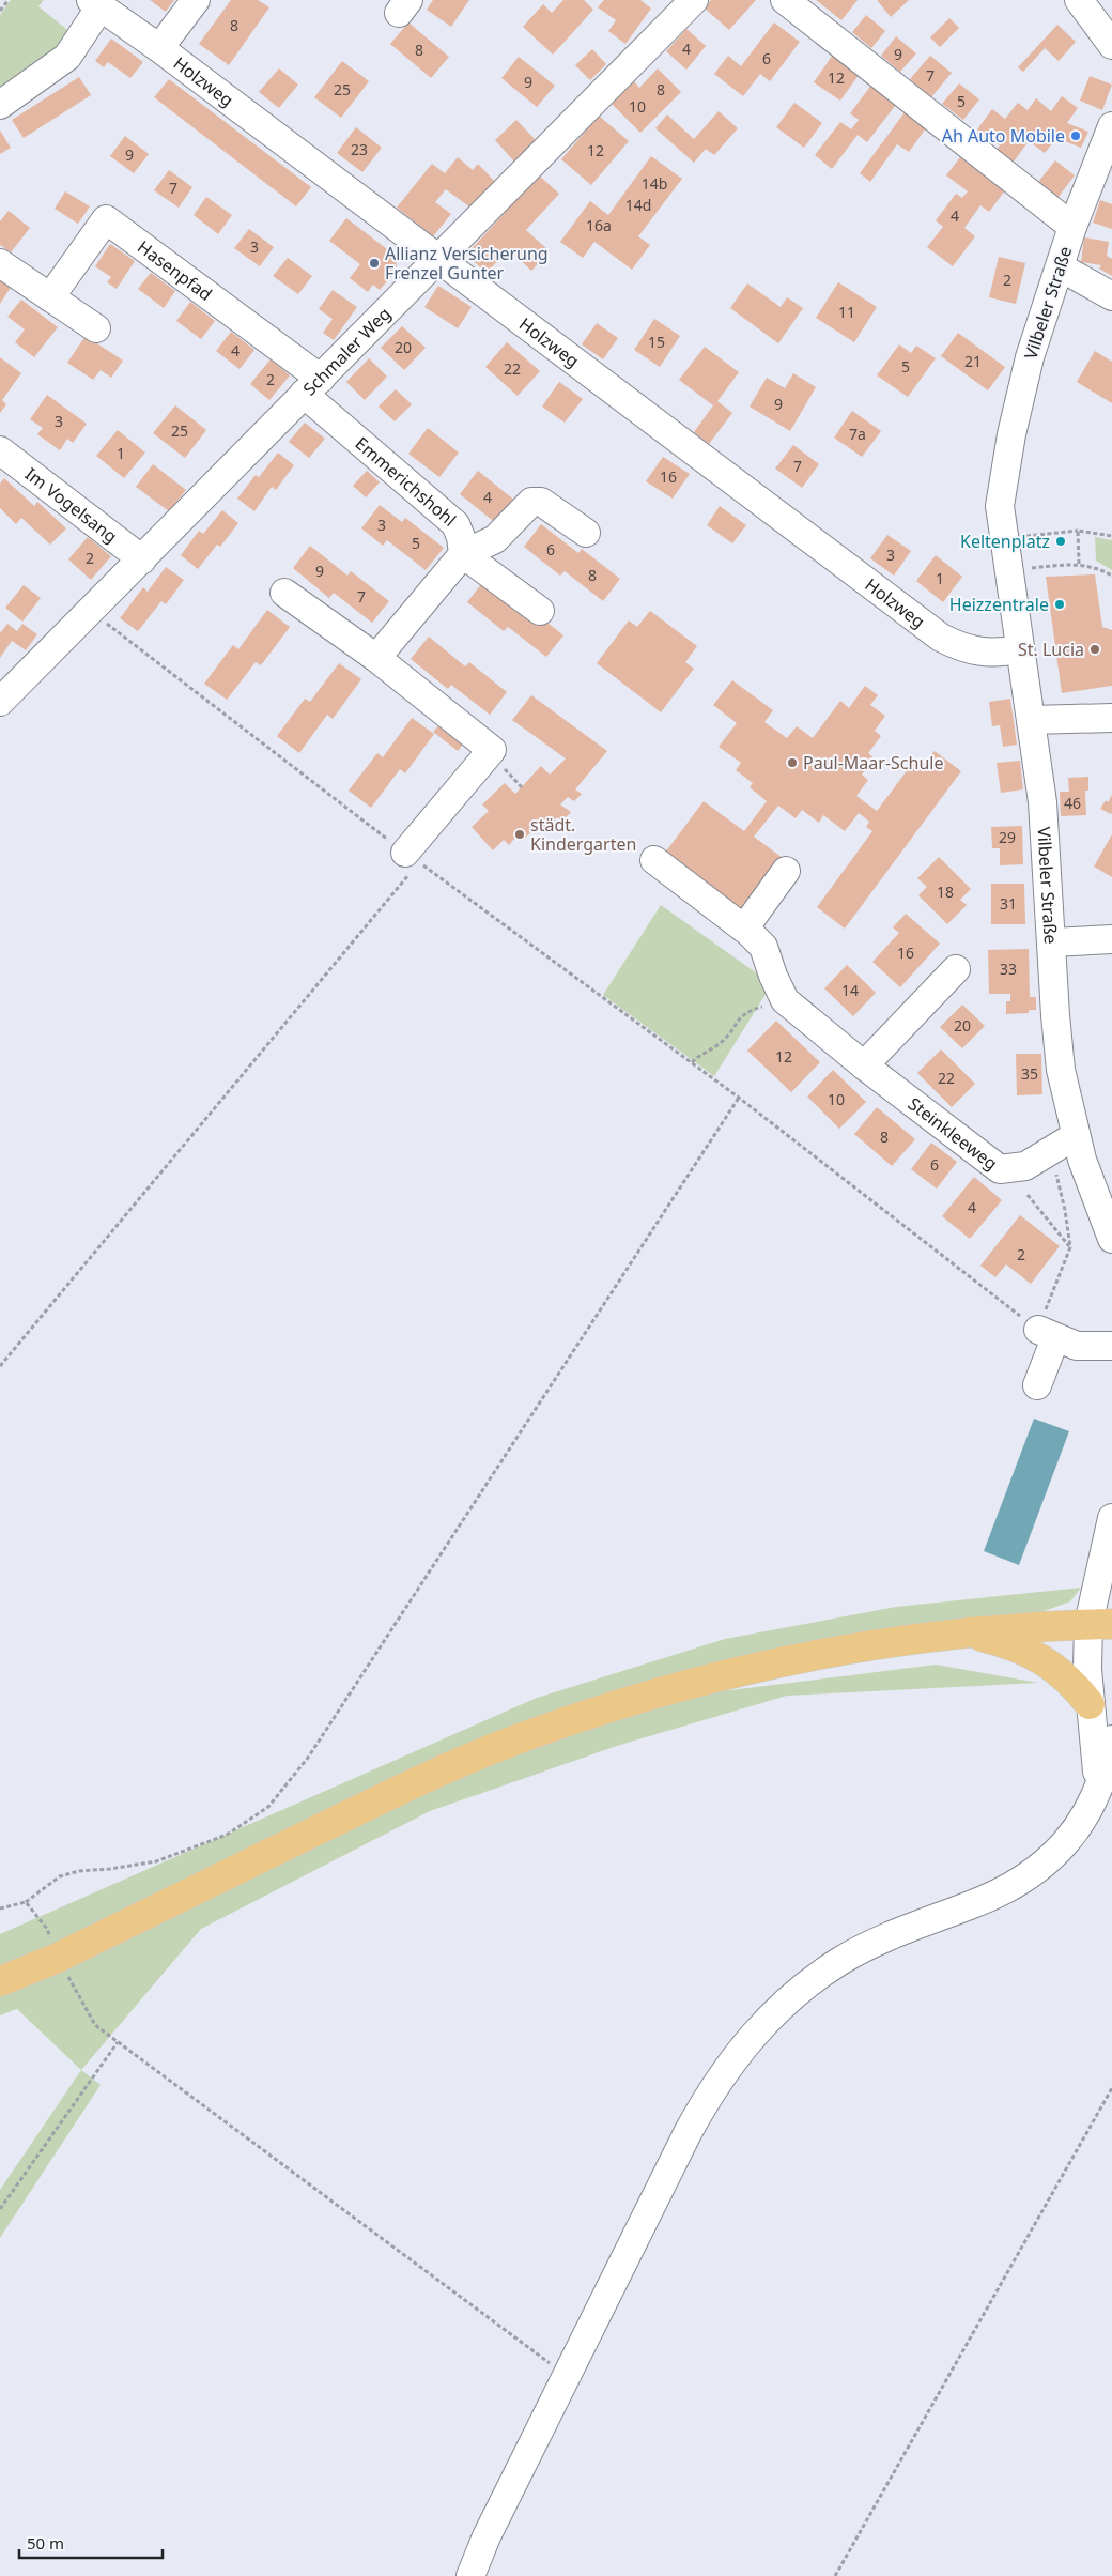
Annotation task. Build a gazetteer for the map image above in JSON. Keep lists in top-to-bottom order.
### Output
{
  "streets": {
    "street": [
      "Holzweg",
      "Hasenpfad",
      "Vilbeler Straße",
      "Schmaler Weg",
      "Emmerichshohl",
      "Im Vogelsang",
      "Steinkleeweg"
    ]
  },
  "crossings": [
    ["Holzweg", "Vilbeler Straße"],
    ["Holzweg", "Schmaler Weg"],
    ["Hasenpfad", "Schmaler Weg"],
    ["Hasenpfad", "Emmerichshohl"],
    ["Vilbeler Straße", "Steinkleeweg"],
    ["Schmaler Weg", "Emmerichshohl"],
    ["Schmaler Weg", "Im Vogelsang"]
  ],
  "places": [
    "Ah Auto Mobile",
    "Allianz Versicherung Frenzel Gunter",
    "Keltenplatz",
    "Heizzentrale",
    "St. Lucia",
    "Paul-Maar-Schule",
    "städt. Kindergarten"
  ],
  "house_numbers": [
    "8",
    "4",
    "8",
    "9",
    "6",
    "7",
    "12",
    "9",
    "25",
    "8",
    "5",
    "10",
    "23",
    "12",
    "9",
    "14b",
    "7",
    "14d",
    "4",
    "16a",
    "3",
    "2",
    "11",
    "15",
    "20",
    "4",
    "21",
    "5",
    "22",
    "2",
    "9",
    "3",
    "25",
    "7a",
    "1",
    "7",
    "16",
    "4",
    "3",
    "5",
    "6",
    "3",
    "2",
    "9",
    "8",
    "1",
    "7",
    "46",
    "29",
    "18",
    "31",
    "16",
    "33",
    "14",
    "20",
    "12",
    "35",
    "22",
    "10",
    "8",
    "6",
    "4",
    "2"
  ],
  "scale_bar": "50 m"
}
